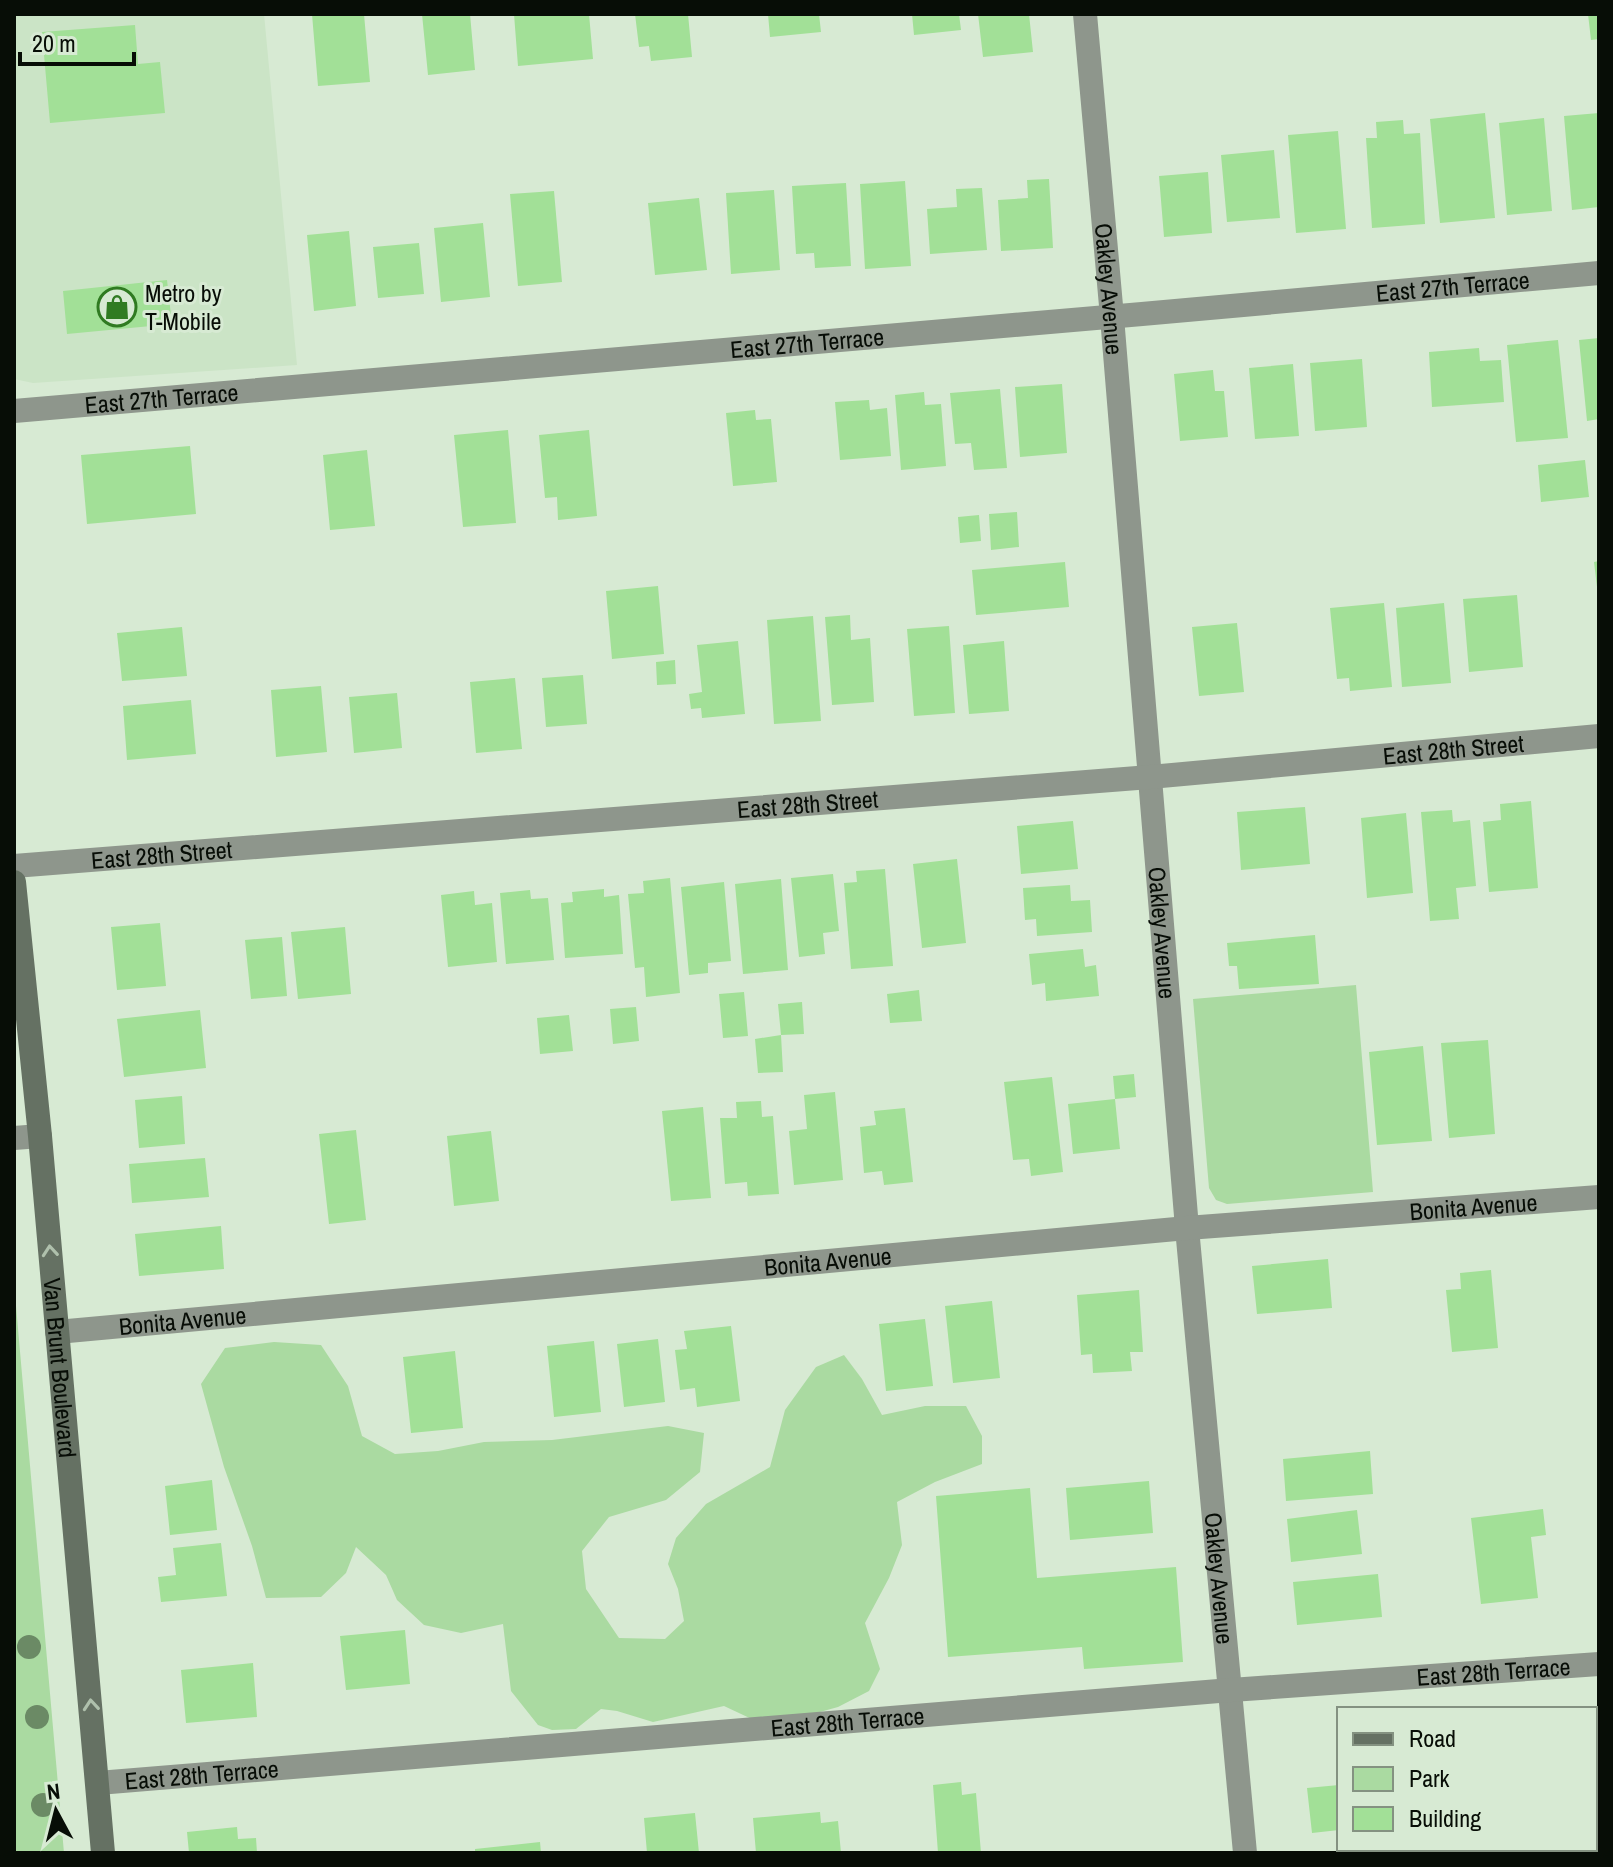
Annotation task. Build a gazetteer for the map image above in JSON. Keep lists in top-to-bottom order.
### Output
{
  "streets": {
    "main road": ["Van Brunt Boulevard"],
    "street": [
      "East 27th Terrace",
      "Oakley Avenue",
      "East 28th Street",
      "Bonita Avenue",
      "East 28th Terrace"
    ]
  },
  "crossings": [
    ["East 27th Terrace", "Oakley Avenue"],
    ["Oakley Avenue", "East 28th Street"],
    ["Oakley Avenue", "Bonita Avenue"],
    ["Oakley Avenue", "East 28th Terrace"],
    ["Bonita Avenue", "Van Brunt Boulevard"],
    ["Van Brunt Boulevard", "East 28th Terrace"]
  ],
  "one_way": ["Van Brunt Boulevard"],
  "places": {
    "shop": ["Metro by T-Mobile"]
  },
  "legend": ["Road", "Park", "Building"],
  "scale_bar": "20 m",
  "north": "top"
}
